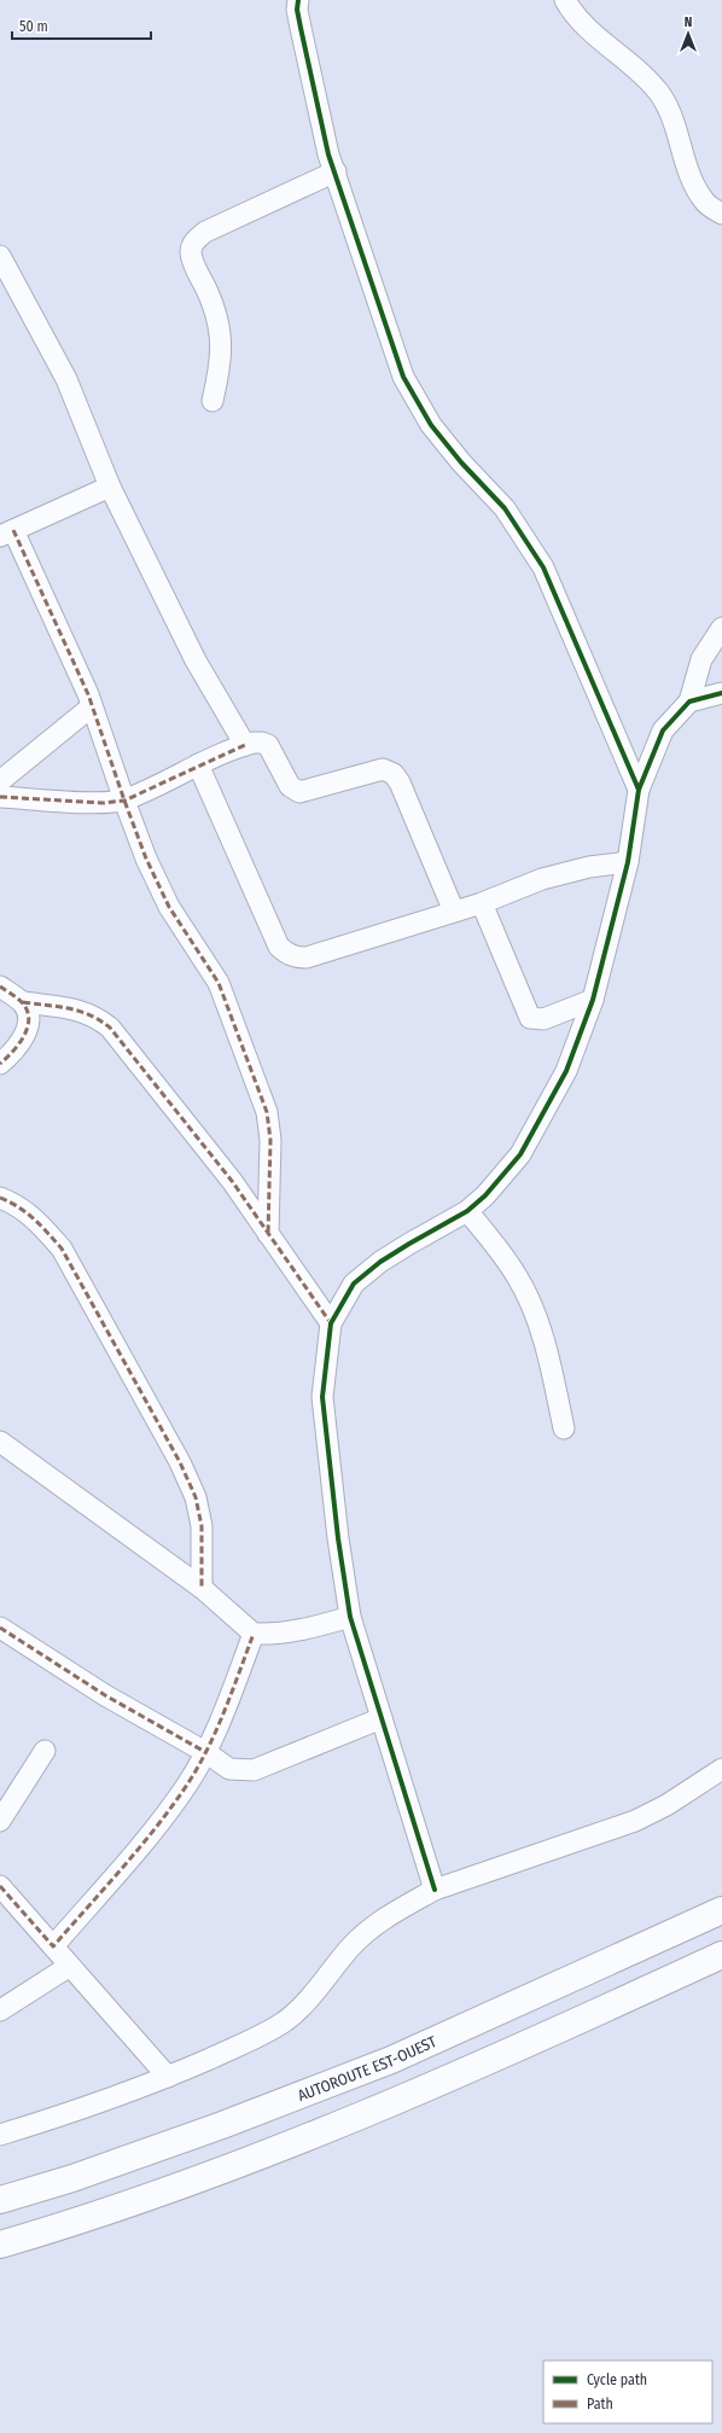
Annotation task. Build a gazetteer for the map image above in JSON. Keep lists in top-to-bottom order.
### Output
{
  "streets": {
    "highway": ["AUTOROUTE EST-OUEST"]
  },
  "legend": ["Cycle path", "Path"],
  "scale_bar": "50 m",
  "north": "top"
}
